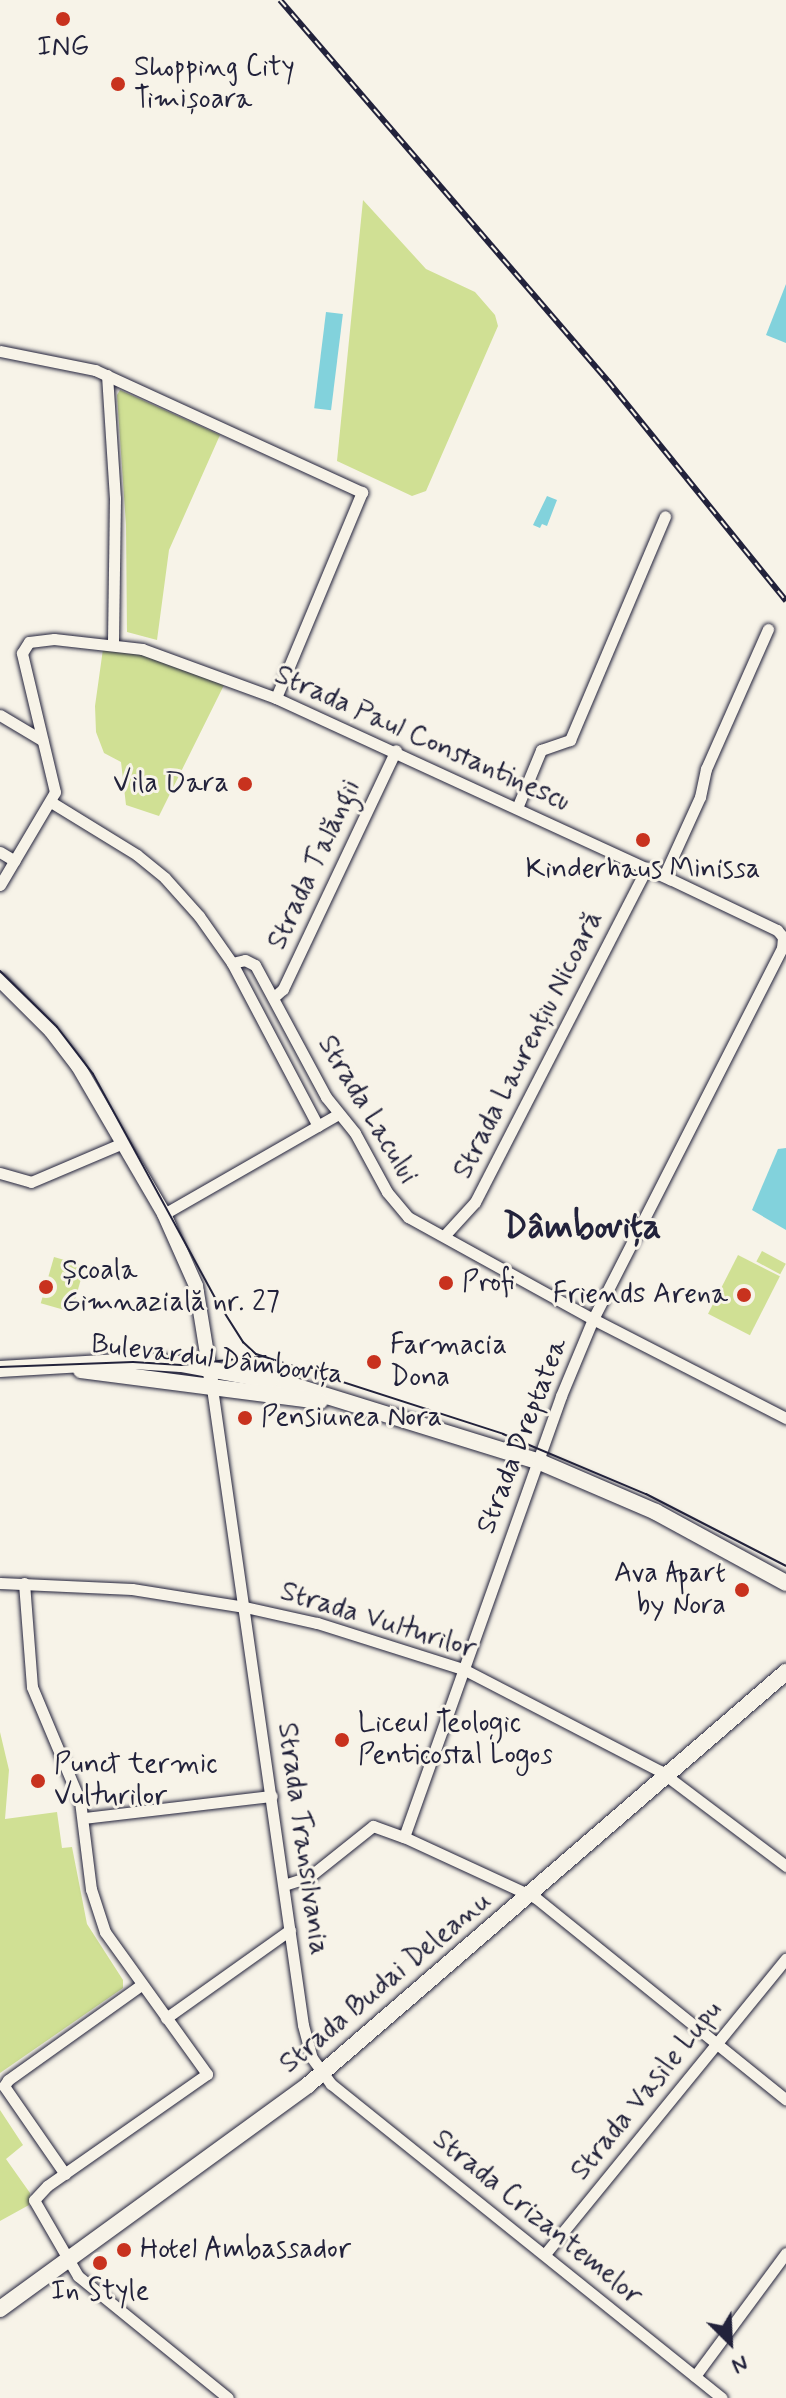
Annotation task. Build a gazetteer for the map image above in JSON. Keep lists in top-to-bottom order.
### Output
{
  "streets": {
    "main road": ["Bulevardul Dâmbovița", "Strada Budai Deleanu"],
    "street": [
      "Strada Paul Constantinescu",
      "Strada Talăngii",
      "Strada Laurențiu Nicoară",
      "Strada Lacului",
      "Strada Dreptatea",
      "Strada Vulturilor",
      "Strada Transilvania",
      "Strada Vasile Lupu",
      "Strada Crizantemelor"
    ]
  },
  "crossings": [
    ["Strada Paul Constantinescu", "Strada Talăngii"],
    ["Strada Paul Constantinescu", "Strada Laurențiu Nicoară"],
    ["Strada Paul Constantinescu", "Strada Dreptatea"],
    ["Strada Talăngii", "Strada Lacului"],
    ["Strada Laurențiu Nicoară", "Strada Lacului"],
    ["Strada Lacului", "Strada Dreptatea"],
    ["Bulevardul Dâmbovița", "Strada Dreptatea"],
    ["Bulevardul Dâmbovița", "Strada Transilvania"],
    ["Strada Dreptatea", "Strada Vulturilor"],
    ["Strada Vulturilor", "Strada Transilvania"],
    ["Strada Vulturilor", "Strada Budai Deleanu"],
    ["Strada Transilvania", "Strada Budai Deleanu"],
    ["Strada Transilvania", "Strada Crizantemelor"],
    ["Strada Budai Deleanu", "Strada Crizantemelor"],
    ["Strada Vasile Lupu", "Strada Crizantemelor"]
  ],
  "districts": ["Dâmbovița"],
  "places": [
    "ING",
    "Shopping City Timișoara",
    "Vila Dara",
    "Kinderhaus Minissa",
    "Profi",
    "Școala Gimnazială nr. 27",
    "Friends Arena",
    "Farmacia Dona",
    "Pensiunea Nora",
    "Ava Apart by Nora",
    "Liceul Teologic Penticostal Logos",
    "Punct termic Vulturilor",
    "Hotel Ambassador",
    "In Style"
  ],
  "north": "bottom right"
}
